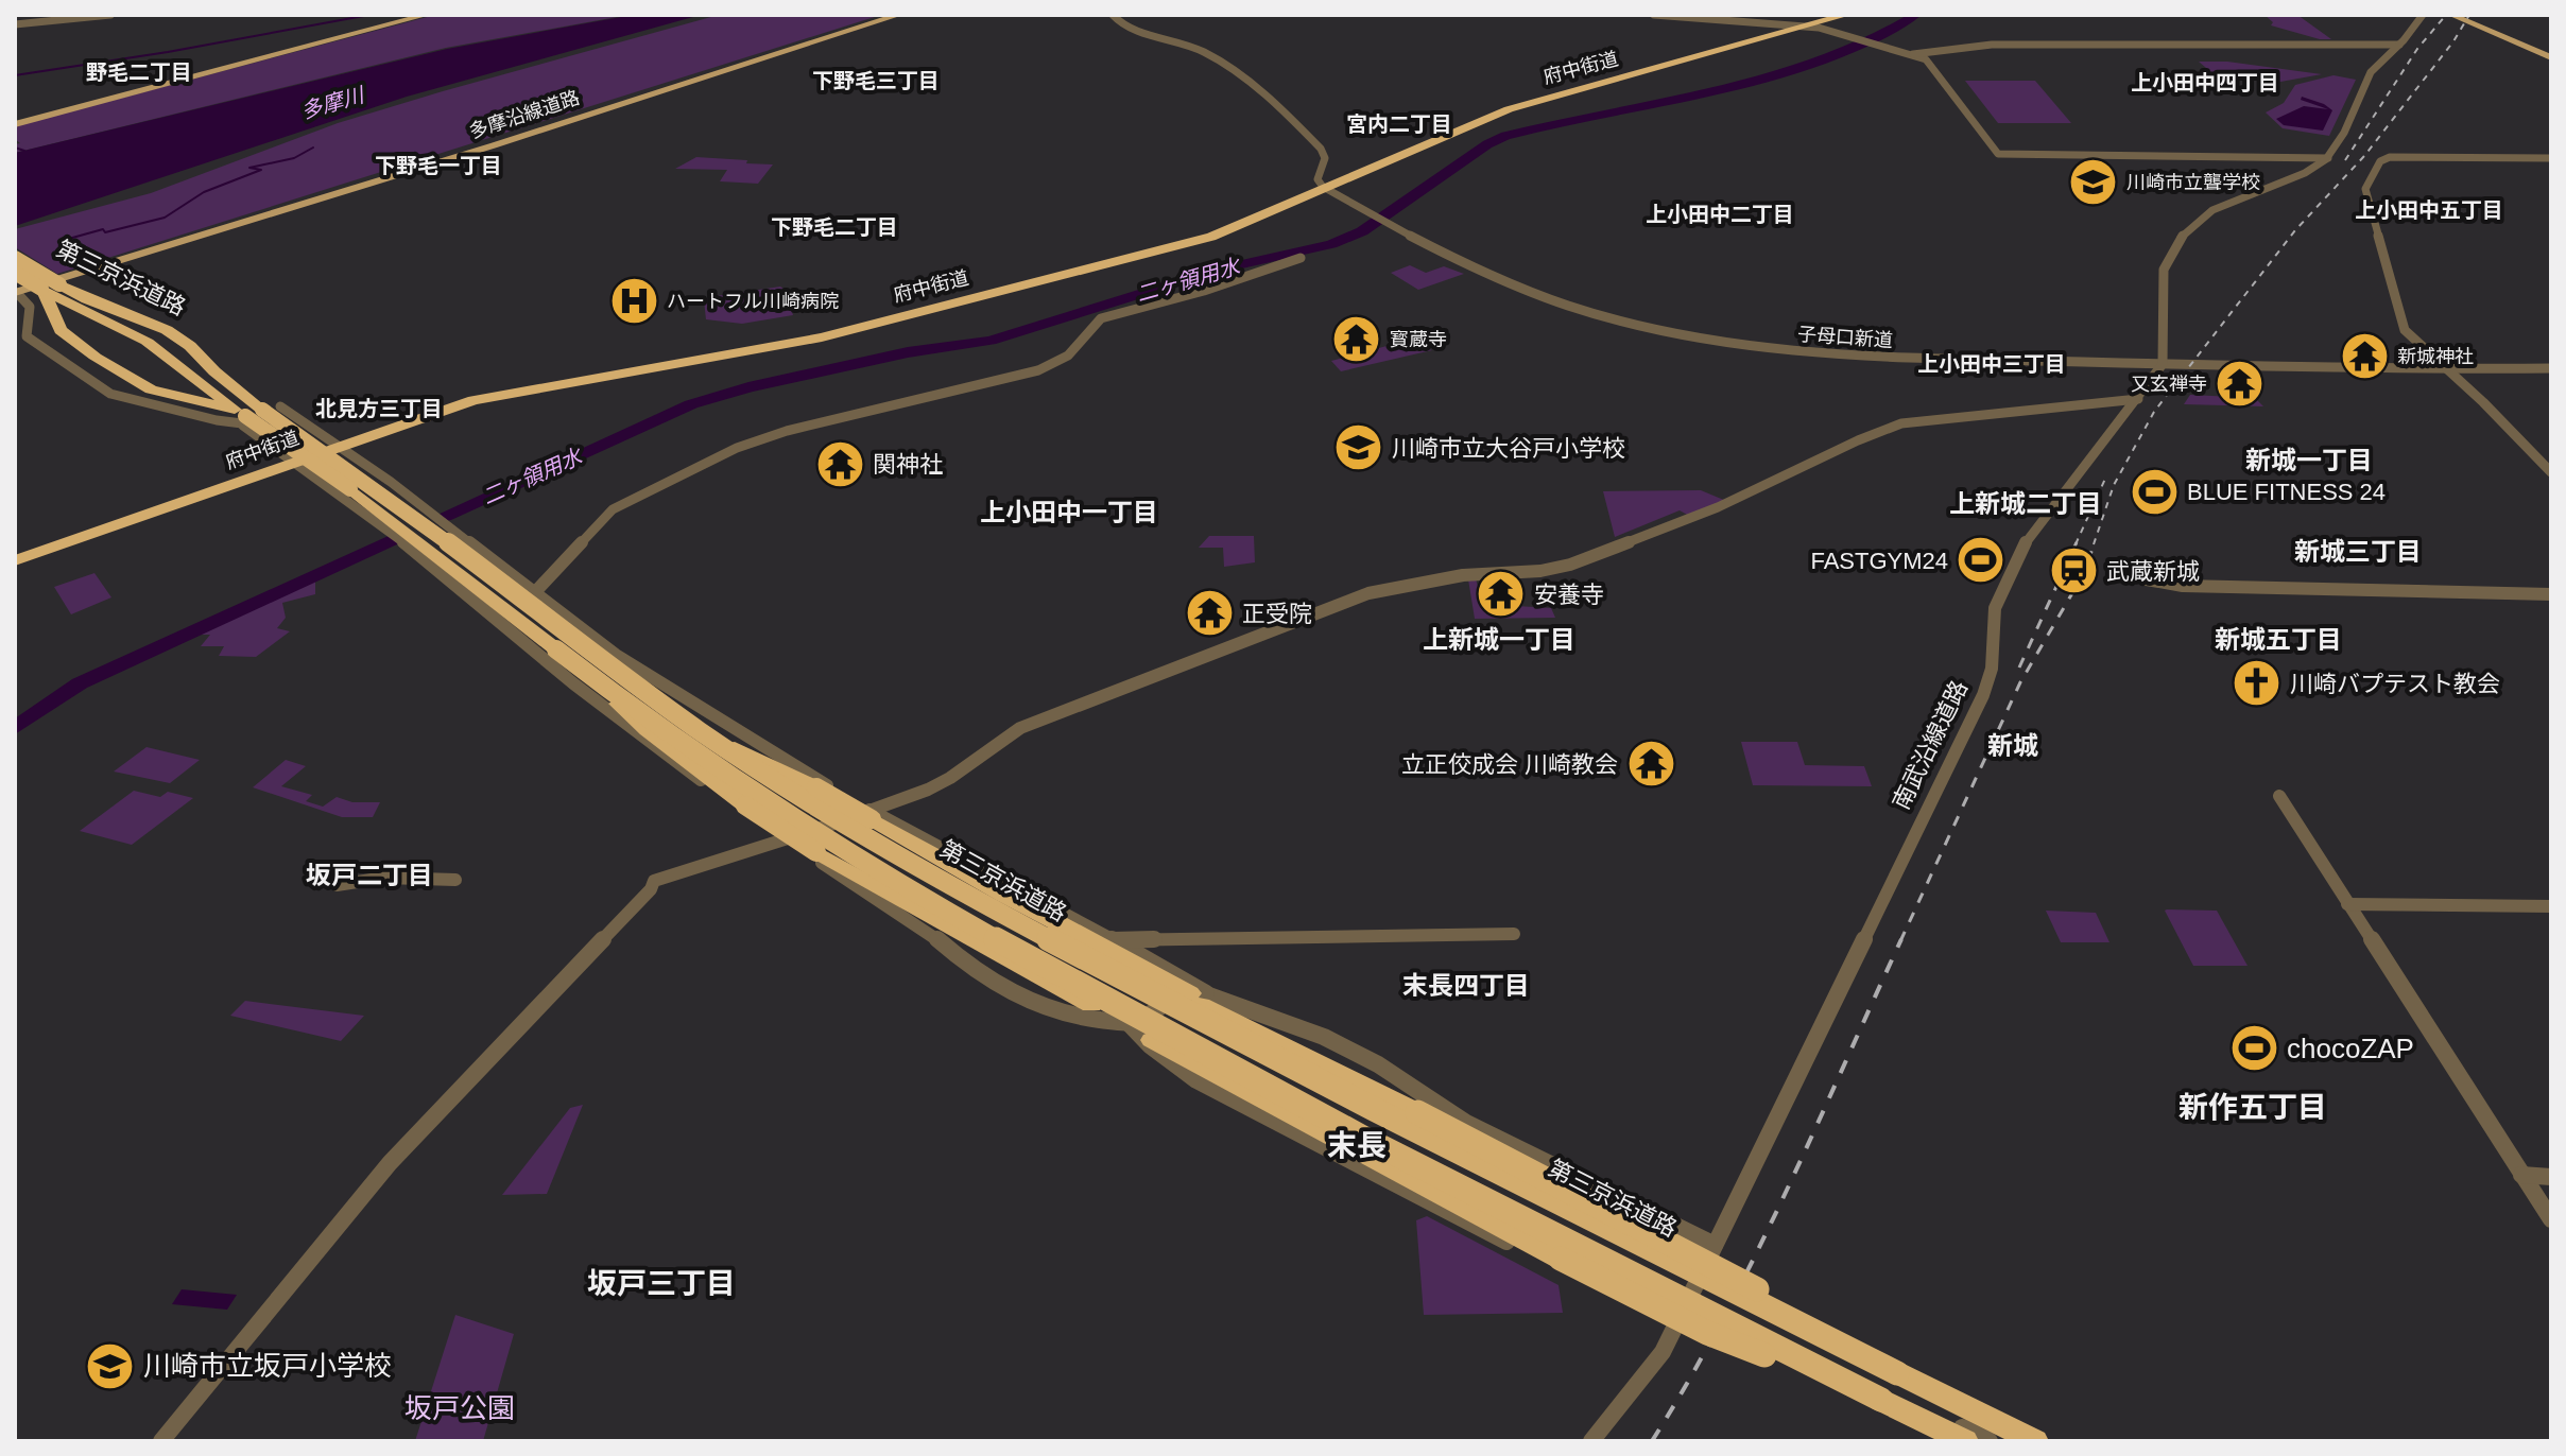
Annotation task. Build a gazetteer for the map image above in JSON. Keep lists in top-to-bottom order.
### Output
{
  "streets": {
    "highway": ["府中街道", "第三京浜道路"],
    "main road": ["多摩沿線道路"],
    "street": ["子母口新道", "南武沿線道路"]
  },
  "crossings": [
    ["府中街道", "子母口新道"],
    ["子母口新道", "南武沿線道路"]
  ],
  "districts": [
    "野毛二丁目",
    "下野毛三丁目",
    "上小田中四丁目",
    "宮内二丁目",
    "下野毛一丁目",
    "上小田中五丁目",
    "上小田中二丁目",
    "下野毛二丁目",
    "上小田中三丁目",
    "北見方三丁目",
    "新城一丁目",
    "上新城二丁目",
    "上小田中一丁目",
    "新城三丁目",
    "上新城一丁目",
    "新城五丁目",
    "新城",
    "坂戸二丁目",
    "末長四丁目",
    "新作五丁目",
    "末長",
    "坂戸三丁目"
  ],
  "water": ["多摩川", "二ヶ領用水"],
  "parks": ["坂戸公園"],
  "places": {
    "school or university": ["川崎市立聾学校", "川崎市立大谷戸小学校", "川崎市立坂戸小学校"],
    "hospital": ["ハートフル川崎病院"],
    "temple": [
      "寳蔵寺",
      "新城神社",
      "又玄禅寺",
      "関神社",
      "安養寺",
      "正受院",
      "立正佼成会 川崎教会"
    ],
    "sports": ["BLUE FITNESS 24", "FASTGYM24", "chocoZAP"],
    "station": ["武蔵新城"],
    "church": ["川崎バプテスト教会"]
  }
}
